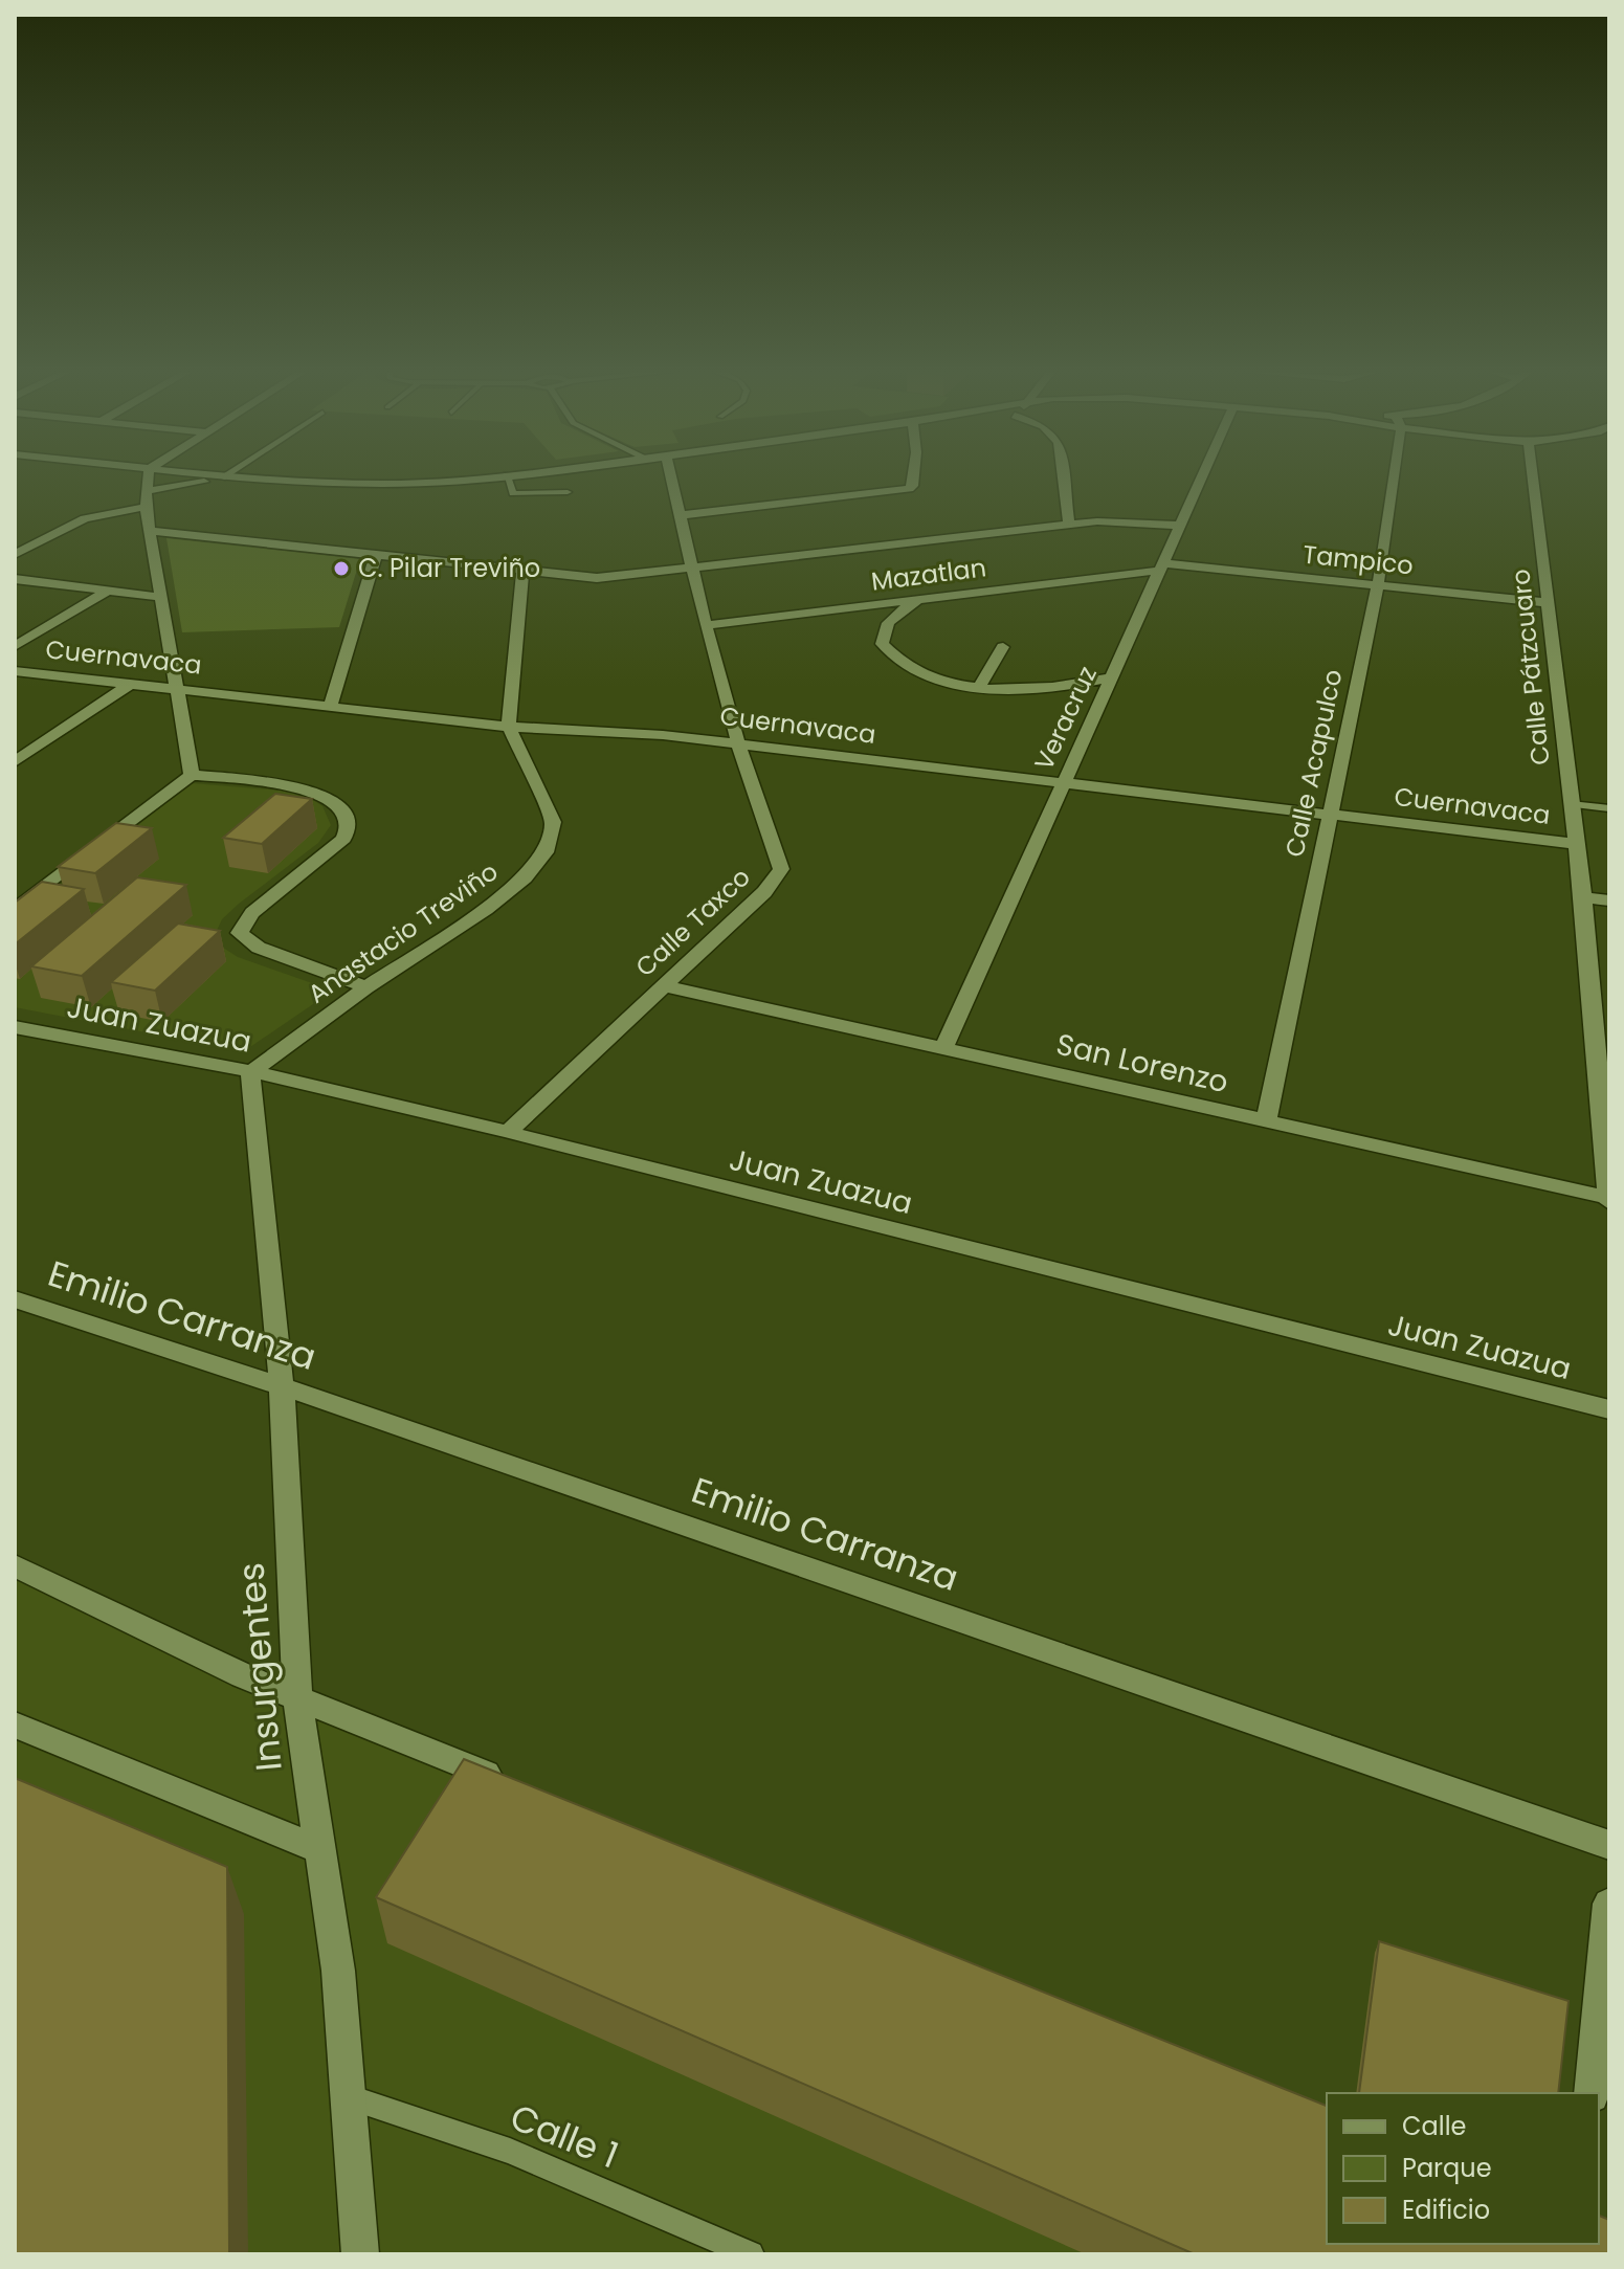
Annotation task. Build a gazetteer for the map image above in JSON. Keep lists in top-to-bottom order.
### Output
{
  "streets": {
    "street": [
      "Tampico",
      "Mazatlan",
      "Cuernavaca",
      "Calle Pátzcuaro",
      "Veracruz",
      "Calle Acapulco",
      "Calle Taxco",
      "Anastacio Treviño",
      "Juan Zuazua",
      "San Lorenzo",
      "Emilio Carranza",
      "Insurgentes"
    ],
    "lane": ["Calle 1"]
  },
  "crossings": [
    ["Tampico", "Mazatlan"],
    ["Tampico", "Calle Pátzcuaro"],
    ["Tampico", "Veracruz"],
    ["Tampico", "Calle Acapulco"],
    ["Mazatlan", "Veracruz"],
    ["Mazatlan", "Calle Taxco"],
    ["Cuernavaca", "Calle Pátzcuaro"],
    ["Cuernavaca", "Veracruz"],
    ["Cuernavaca", "Calle Acapulco"],
    ["Cuernavaca", "Calle Taxco"],
    ["Cuernavaca", "Anastacio Treviño"],
    ["Calle Pátzcuaro", "San Lorenzo"],
    ["Veracruz", "San Lorenzo"],
    ["Calle Acapulco", "San Lorenzo"],
    ["Calle Taxco", "Juan Zuazua"],
    ["Calle Taxco", "San Lorenzo"],
    ["Anastacio Treviño", "Juan Zuazua"],
    ["Anastacio Treviño", "Insurgentes"],
    ["Juan Zuazua", "Insurgentes"],
    ["Emilio Carranza", "Insurgentes"],
    ["Insurgentes", "Calle 1"]
  ],
  "places": ["C. Pilar Treviño"],
  "legend": ["Calle", "Parque", "Edificio"]
}
